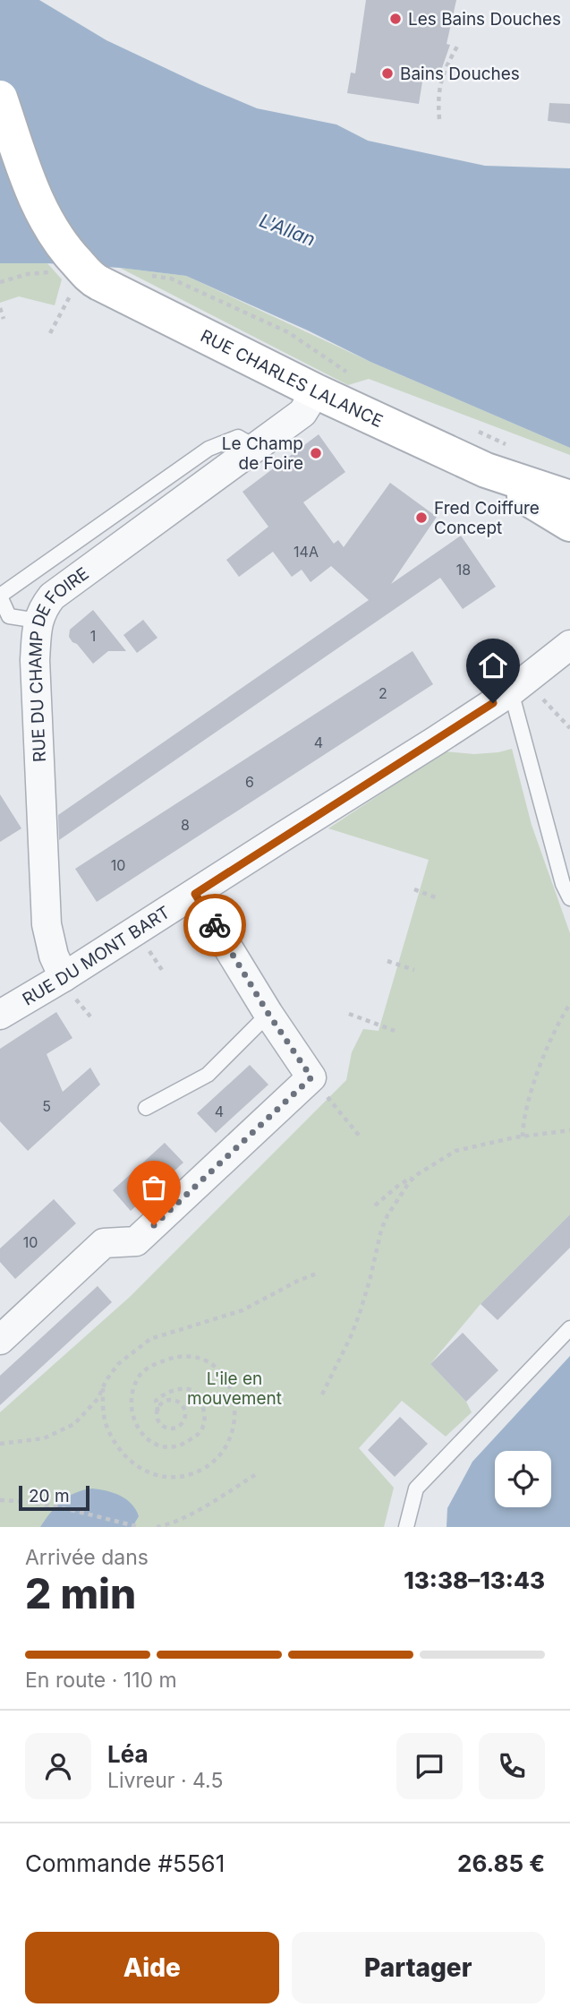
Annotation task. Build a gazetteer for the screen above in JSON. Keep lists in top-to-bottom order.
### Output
{
  "streets": {
    "main road": ["RUE CHARLES LALANCE"],
    "street": ["RUE DU CHAMP DE FOIRE", "RUE DU MONT BART"]
  },
  "crossings": [
    ["RUE CHARLES LALANCE", "RUE DU CHAMP DE FOIRE"],
    ["RUE DU CHAMP DE FOIRE", "RUE DU MONT BART"]
  ],
  "water": ["L'Allan"],
  "parks": ["L'ile en mouvement"],
  "places": [
    "Les Bains Douches",
    "Bains Douches",
    "Le Champ de Foire",
    "Fred Coiffure Concept"
  ],
  "house_numbers": [
    "14A",
    "18",
    "1",
    "2",
    "4",
    "6",
    "8",
    "10",
    "5",
    "4",
    "10"
  ],
  "scale_bar": "20 m",
  "page": {
    "scale": "20 m",
    "heading": ["2 min", "Arrivée dans", "13:38–13:43"],
    "panel": [
      "Léa",
      "Livreur · 4.5",
      "Commande #5561",
      "26.85 €"
    ],
    "bar": "En route · 110 m",
    "buttons": ["Aide", "Partager"]
  }
}
